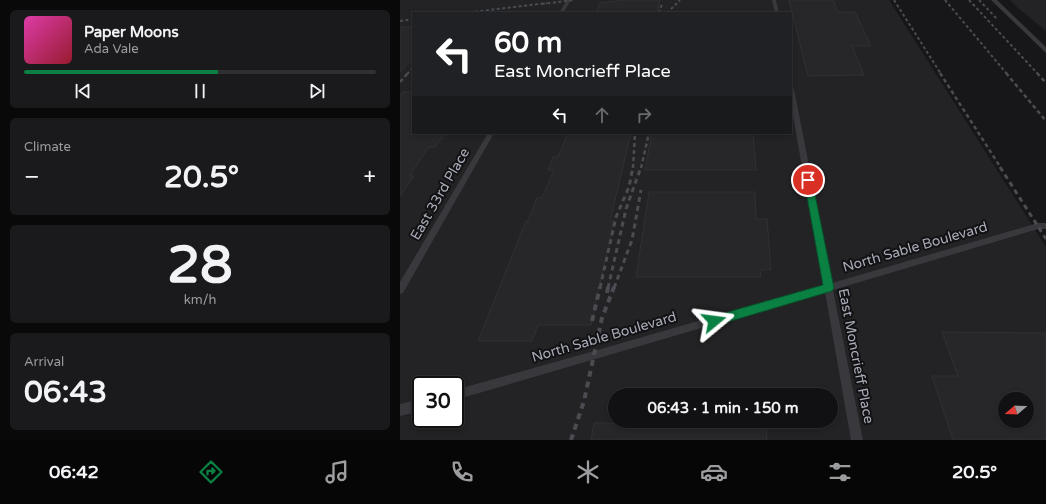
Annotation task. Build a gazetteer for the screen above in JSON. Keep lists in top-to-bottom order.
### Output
{
  "streets": {
    "street": ["East 33rd Place", "North Sable Boulevard", "East Moncrieff Place"]
  },
  "crossings": [
    ["North Sable Boulevard", "East Moncrieff Place"]
  ],
  "north": "left",
  "page": {
    "turn": ["60 m", "East Moncrieff Place"],
    "song": ["Paper Moons", "Ada Vale"],
    "tile": [
      "Climate",
      ["28", "km/h"],
      ["Arrival", "06:43"]
    ],
    "heat": ["−", "20.5°", "+"],
    "limit": "30",
    "trip": "06:43 · 1 min · 150 m",
    "tabs": ["06:42", "20.5°"]
  }
}
